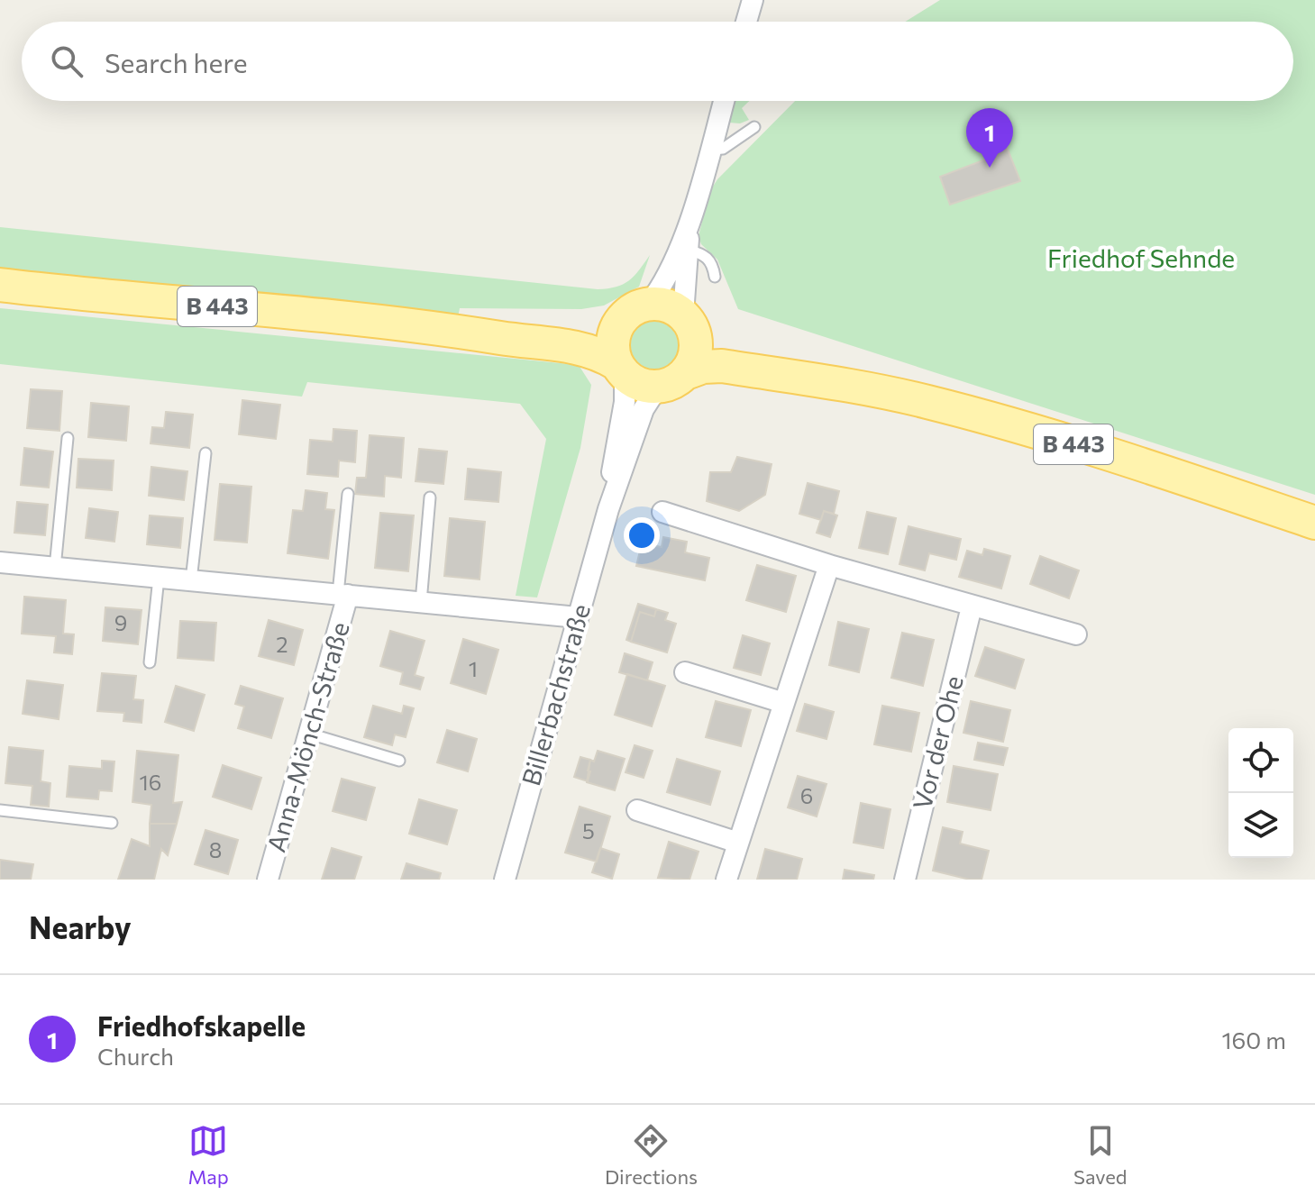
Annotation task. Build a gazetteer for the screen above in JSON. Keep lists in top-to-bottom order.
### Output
{
  "streets": {
    "main road": ["B 443"],
    "street": ["Billerbachstraße", "Anna-Mönch-Straße", "Vor der Ohe"]
  },
  "crossings": [
    ["B 443", "Billerbachstraße"]
  ],
  "parks": ["Friedhof Sehnde"],
  "house_numbers": [
    "9",
    "2",
    "1",
    "16",
    "6",
    "5",
    "8"
  ],
  "page": {
    "search": "Search here",
    "pins": "1",
    "heading": "Nearby",
    "list": [
      {
        "mark": "1",
        "name": "Friedhofskapelle",
        "note": "Church",
        "value": "160 m"
      }
    ],
    "nav": ["Map", "Directions", "Saved"]
  }
}
